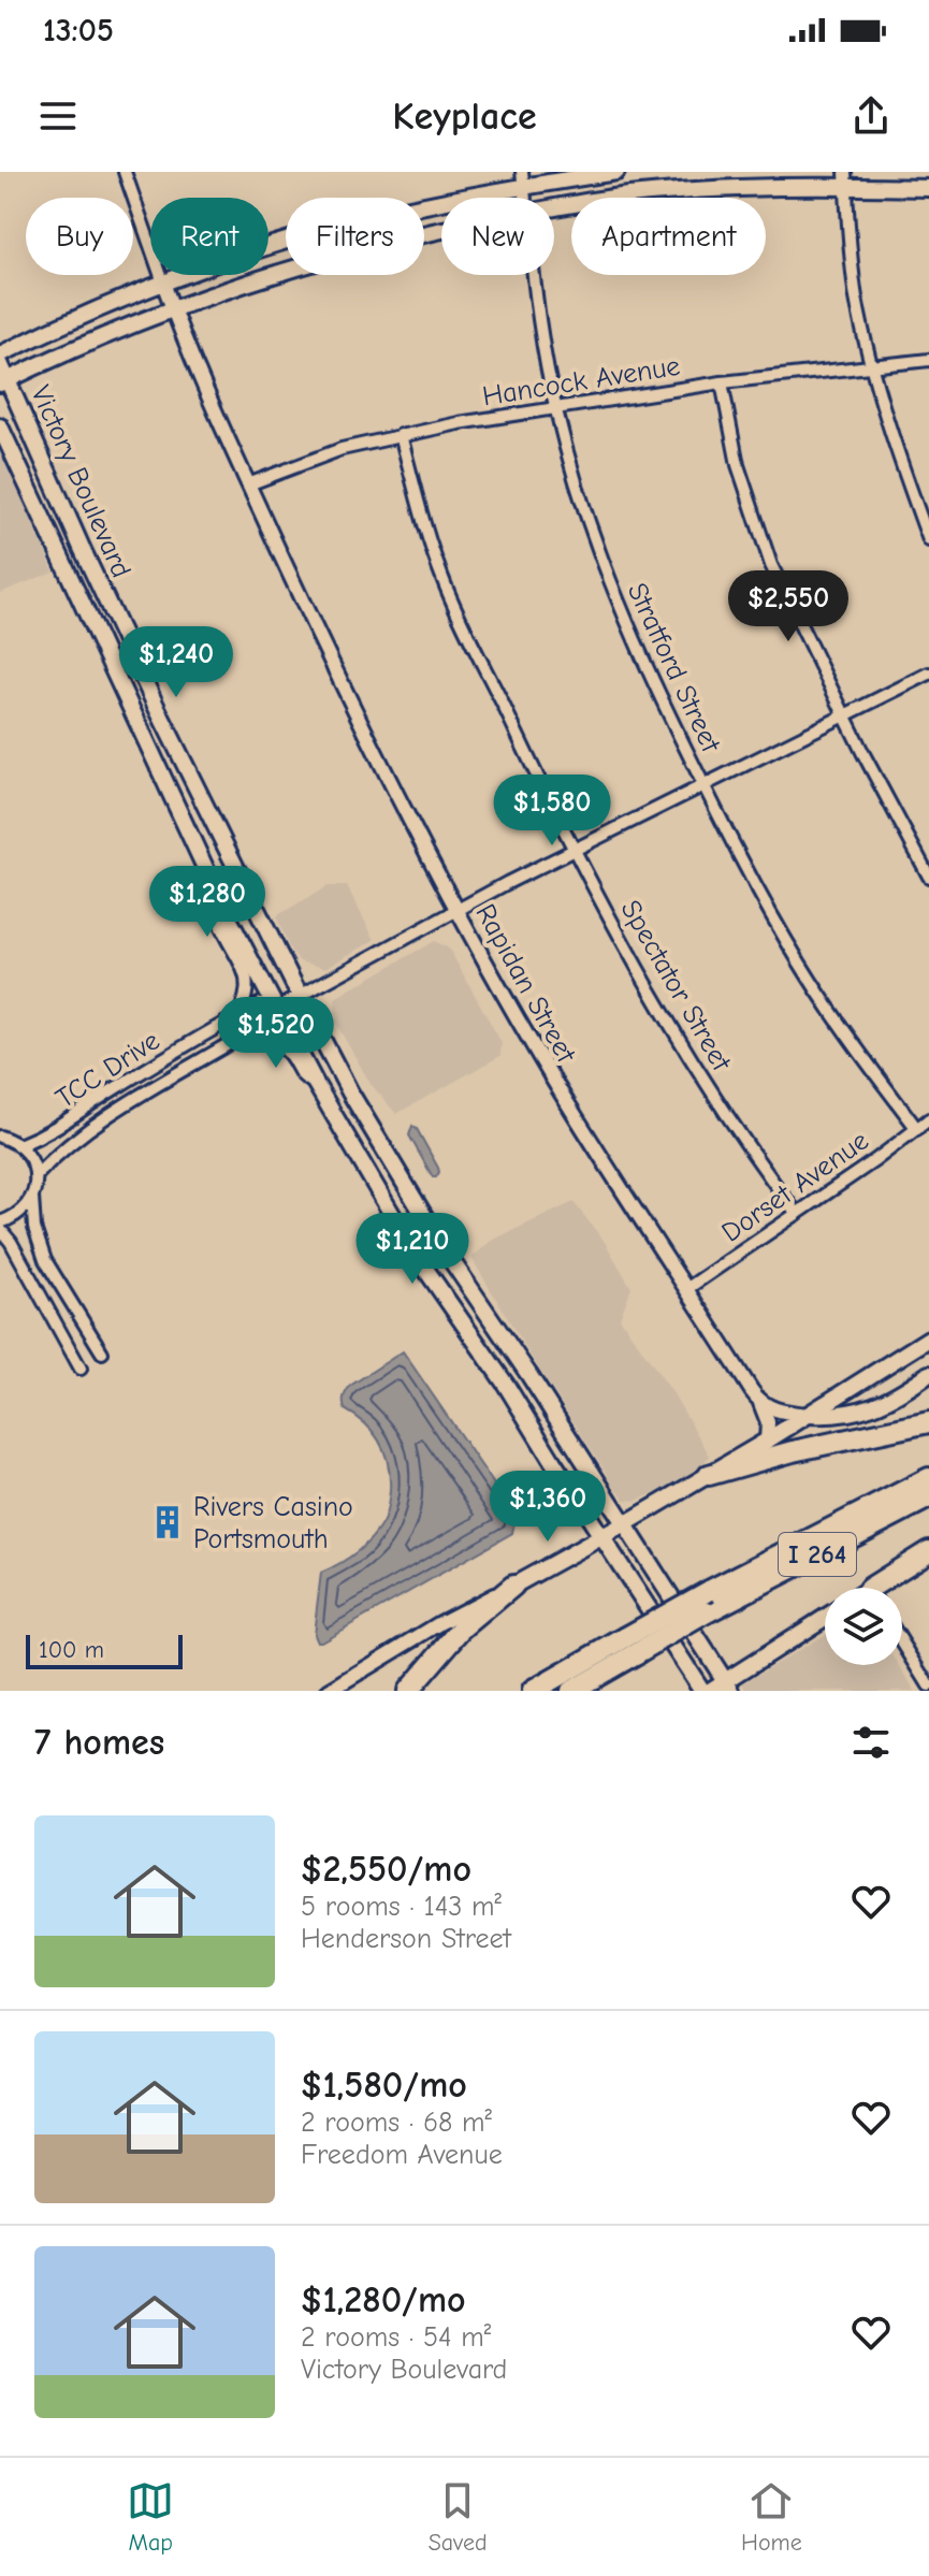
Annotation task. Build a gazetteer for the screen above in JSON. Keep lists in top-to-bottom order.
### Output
{
  "streets": {
    "highway": ["I 264"],
    "main road": ["Victory Boulevard"],
    "street": [
      "Hancock Avenue",
      "Stratford Street",
      "Rapidan Street",
      "Spectator Street",
      "TCC Drive",
      "Dorset Avenue"
    ]
  },
  "crossings": [
    ["Hancock Avenue", "Stratford Street"],
    ["Hancock Avenue", "Rapidan Street"],
    ["Hancock Avenue", "Spectator Street"],
    ["Victory Boulevard", "TCC Drive"],
    ["Stratford Street", "Dorset Avenue"],
    ["Rapidan Street", "Dorset Avenue"],
    ["Spectator Street", "Dorset Avenue"]
  ],
  "places": {
    "building": ["Rivers Casino Portsmouth"]
  },
  "scale_bar": "100 m",
  "page": {
    "status": "13:05",
    "header": "Keyplace",
    "chip": [
      "Buy",
      "Rent",
      "Filters",
      "New",
      "Apartment"
    ],
    "price": [
      "$2,550",
      "$1,240",
      "$1,580",
      "$1,280",
      "$1,520",
      "$1,210",
      "$1,360"
    ],
    "scale": "100 m",
    "heading": "7 homes",
    "list": [
      {
        "name": "$2,550/mo",
        "note": "5 rooms · 143 m² · Henderson Street"
      },
      {
        "name": "$1,580/mo",
        "note": "2 rooms · 68 m² · Freedom Avenue"
      },
      {
        "name": "$1,280/mo",
        "note": "2 rooms · 54 m² · Victory Boulevard"
      }
    ],
    "tabs": ["Map", "Saved", "Home"]
  }
}
